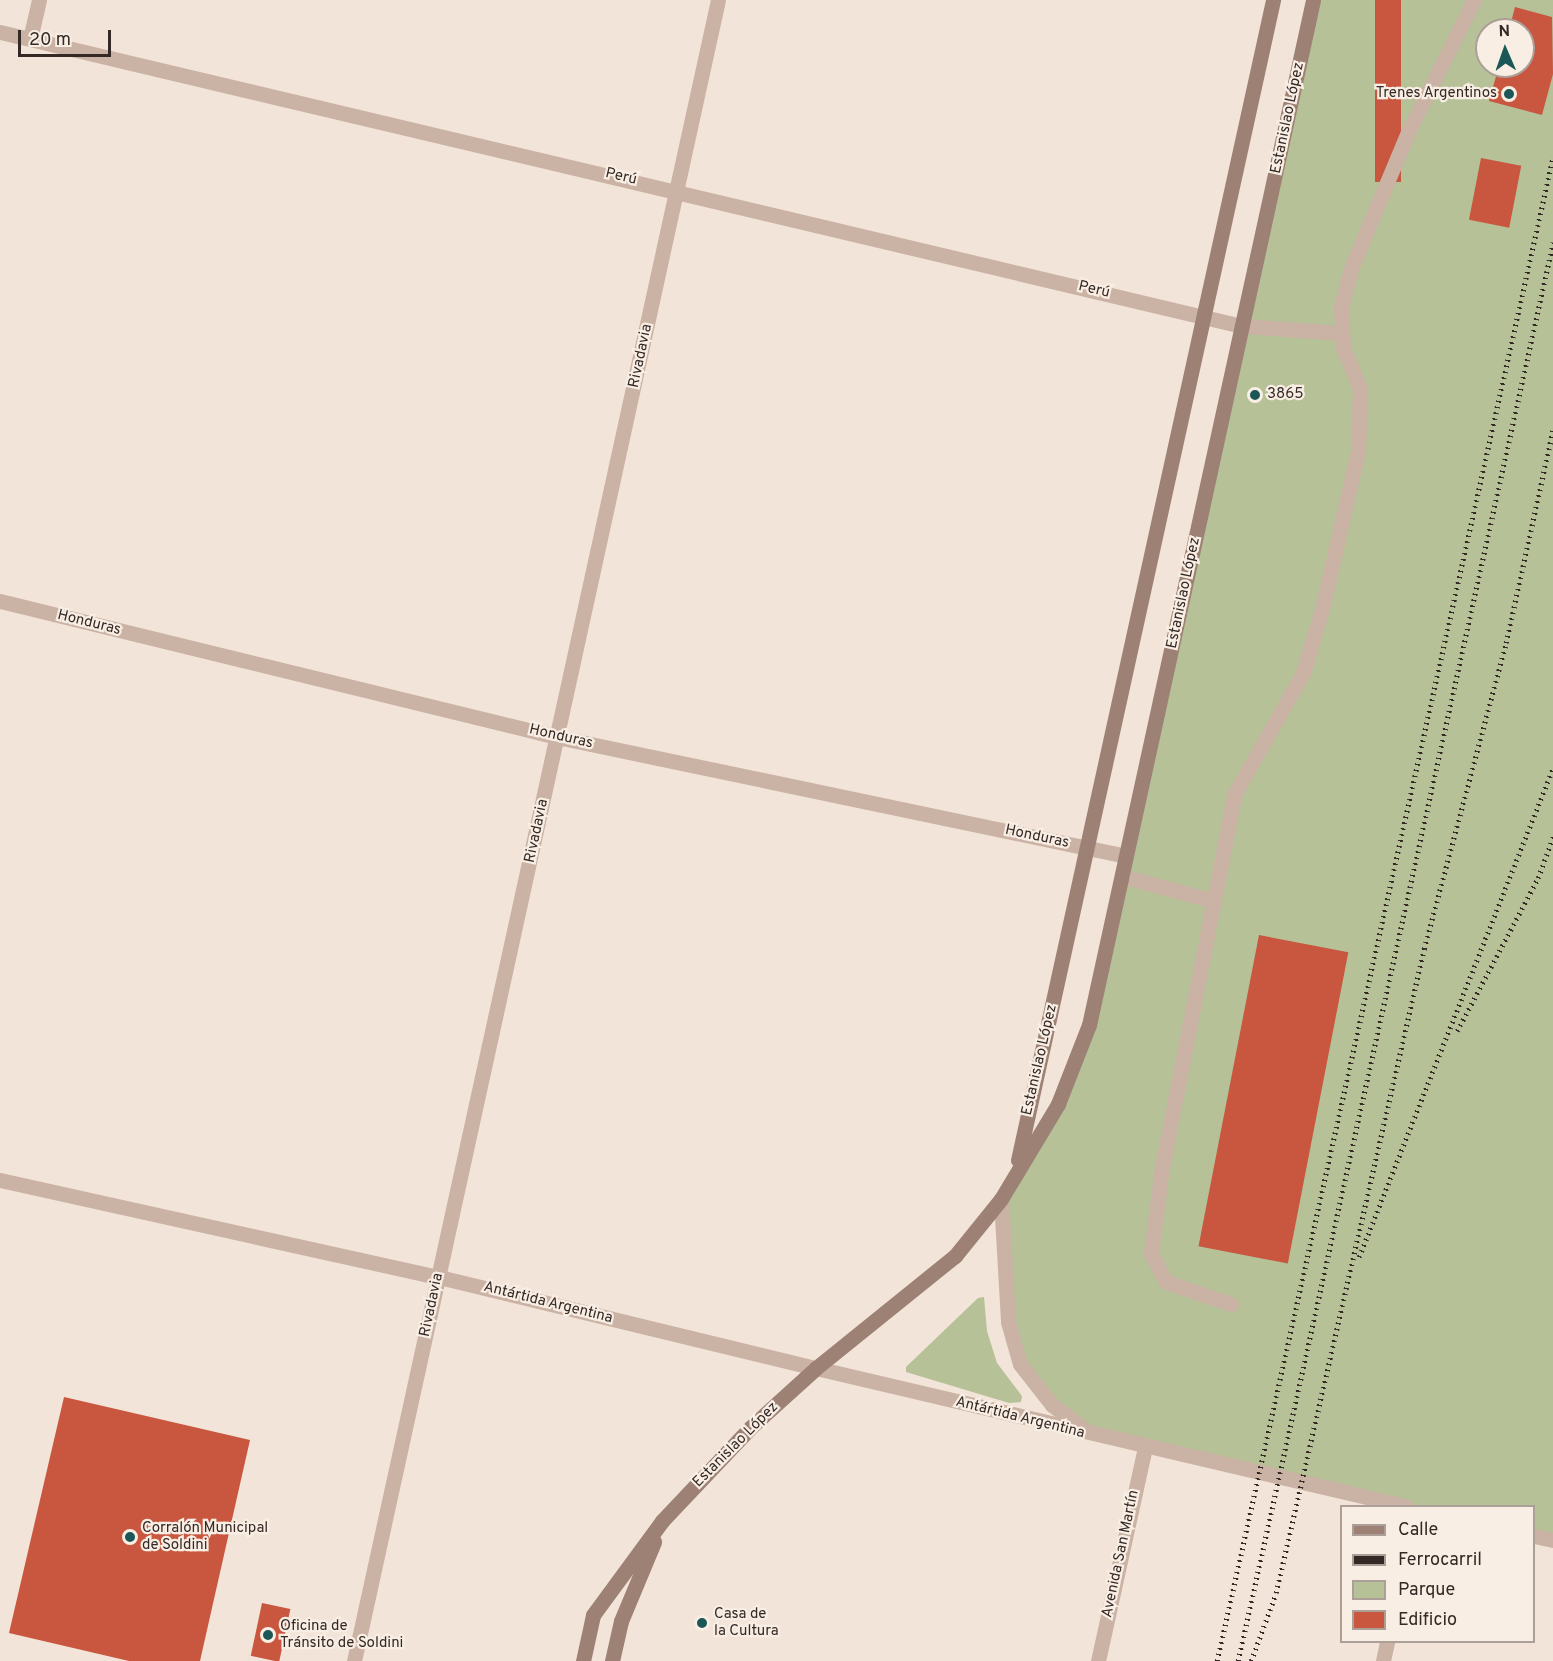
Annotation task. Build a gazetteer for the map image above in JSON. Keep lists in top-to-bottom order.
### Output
{
  "streets": {
    "main road": ["Estanislao López"],
    "street": [
      "Perú",
      "Rivadavia",
      "Honduras",
      "Antártida Argentina",
      "Avenida San Martín"
    ]
  },
  "crossings": [
    ["Estanislao López", "Perú"],
    ["Estanislao López", "Honduras"],
    ["Estanislao López", "Antártida Argentina"],
    ["Perú", "Rivadavia"],
    ["Rivadavia", "Honduras"],
    ["Rivadavia", "Antártida Argentina"],
    ["Antártida Argentina", "Avenida San Martín"]
  ],
  "places": [
    "Trenes Argentinos",
    "3865",
    "Corralón Municipal de Soldini",
    "Casa de la Cultura",
    "Oficina de Tránsito de Soldini"
  ],
  "legend": [
    "Calle",
    "Ferrocarril",
    "Parque",
    "Edificio"
  ],
  "scale_bar": "20 m",
  "north": "top"
}
